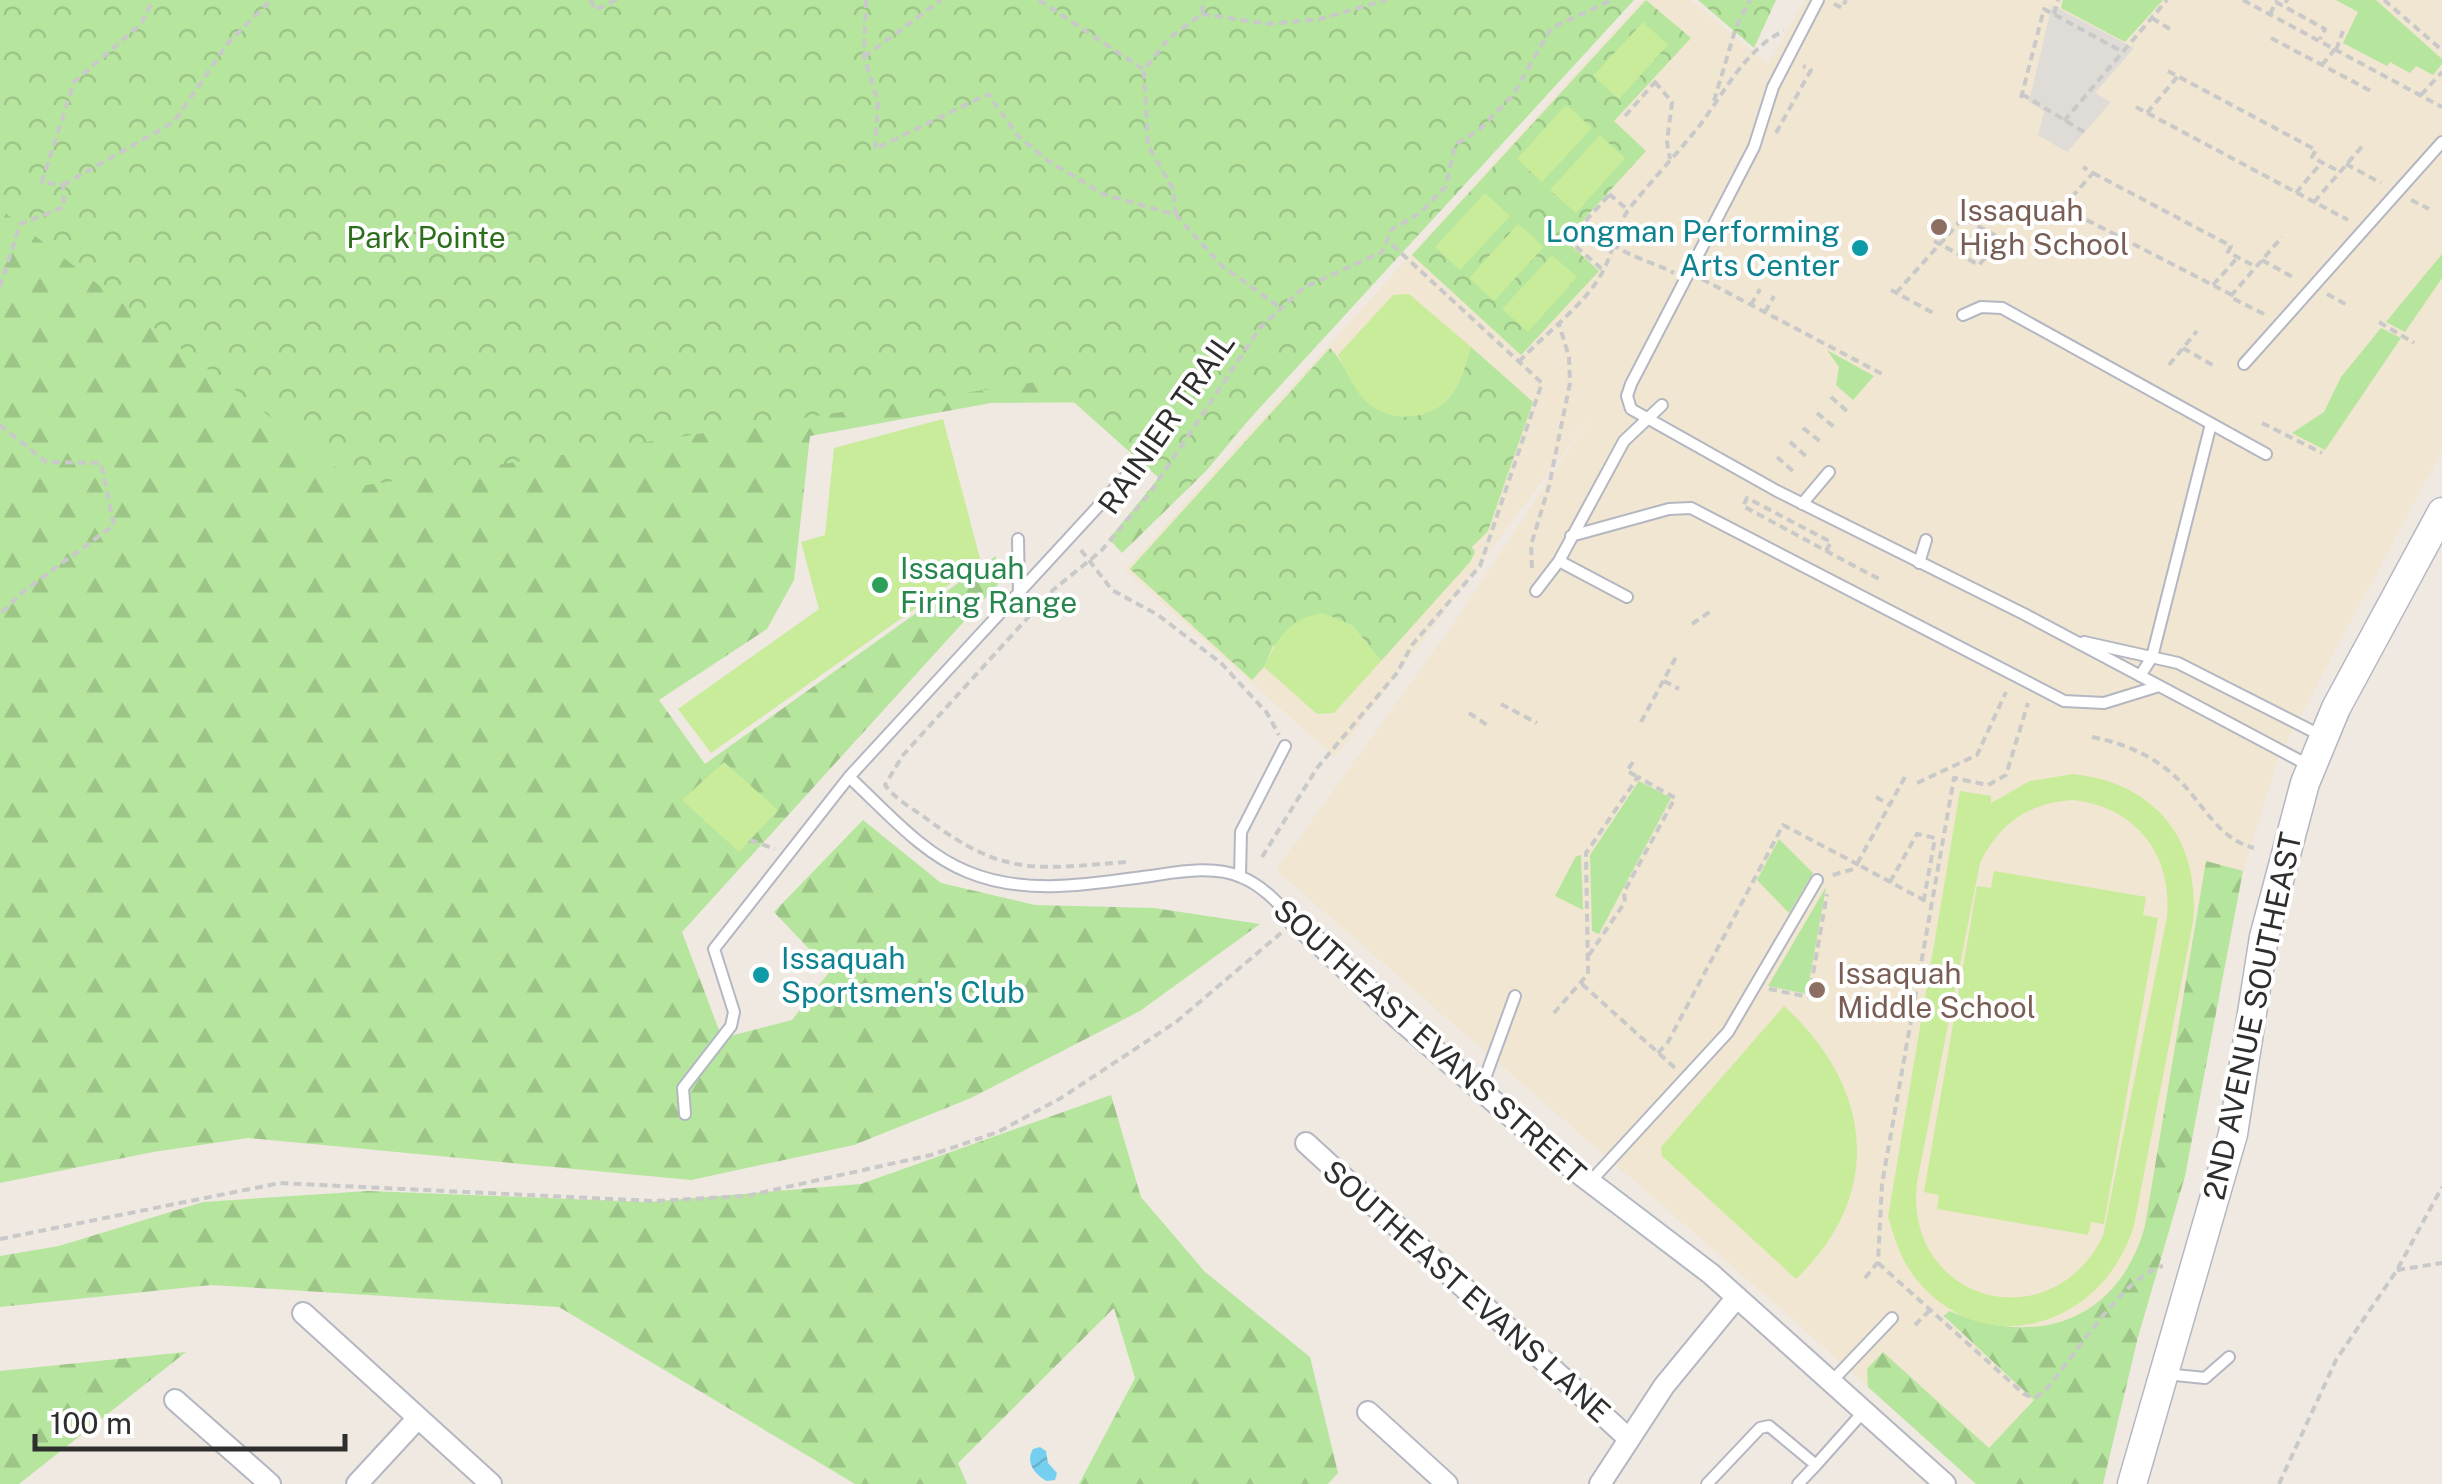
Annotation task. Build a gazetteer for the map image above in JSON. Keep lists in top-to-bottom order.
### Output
{
  "streets": {
    "street": ["2ND AVENUE SOUTHEAST", "SOUTHEAST EVANS STREET", "SOUTHEAST EVANS LANE"],
    "path": ["RAINIER TRAIL"]
  },
  "parks": ["Park Pointe"],
  "places": [
    "Issaquah High School",
    "Longman Performing Arts Center",
    "Issaquah Firing Range",
    "Issaquah Sportsmen's Club",
    "Issaquah Middle School"
  ],
  "scale_bar": "100 m"
}
